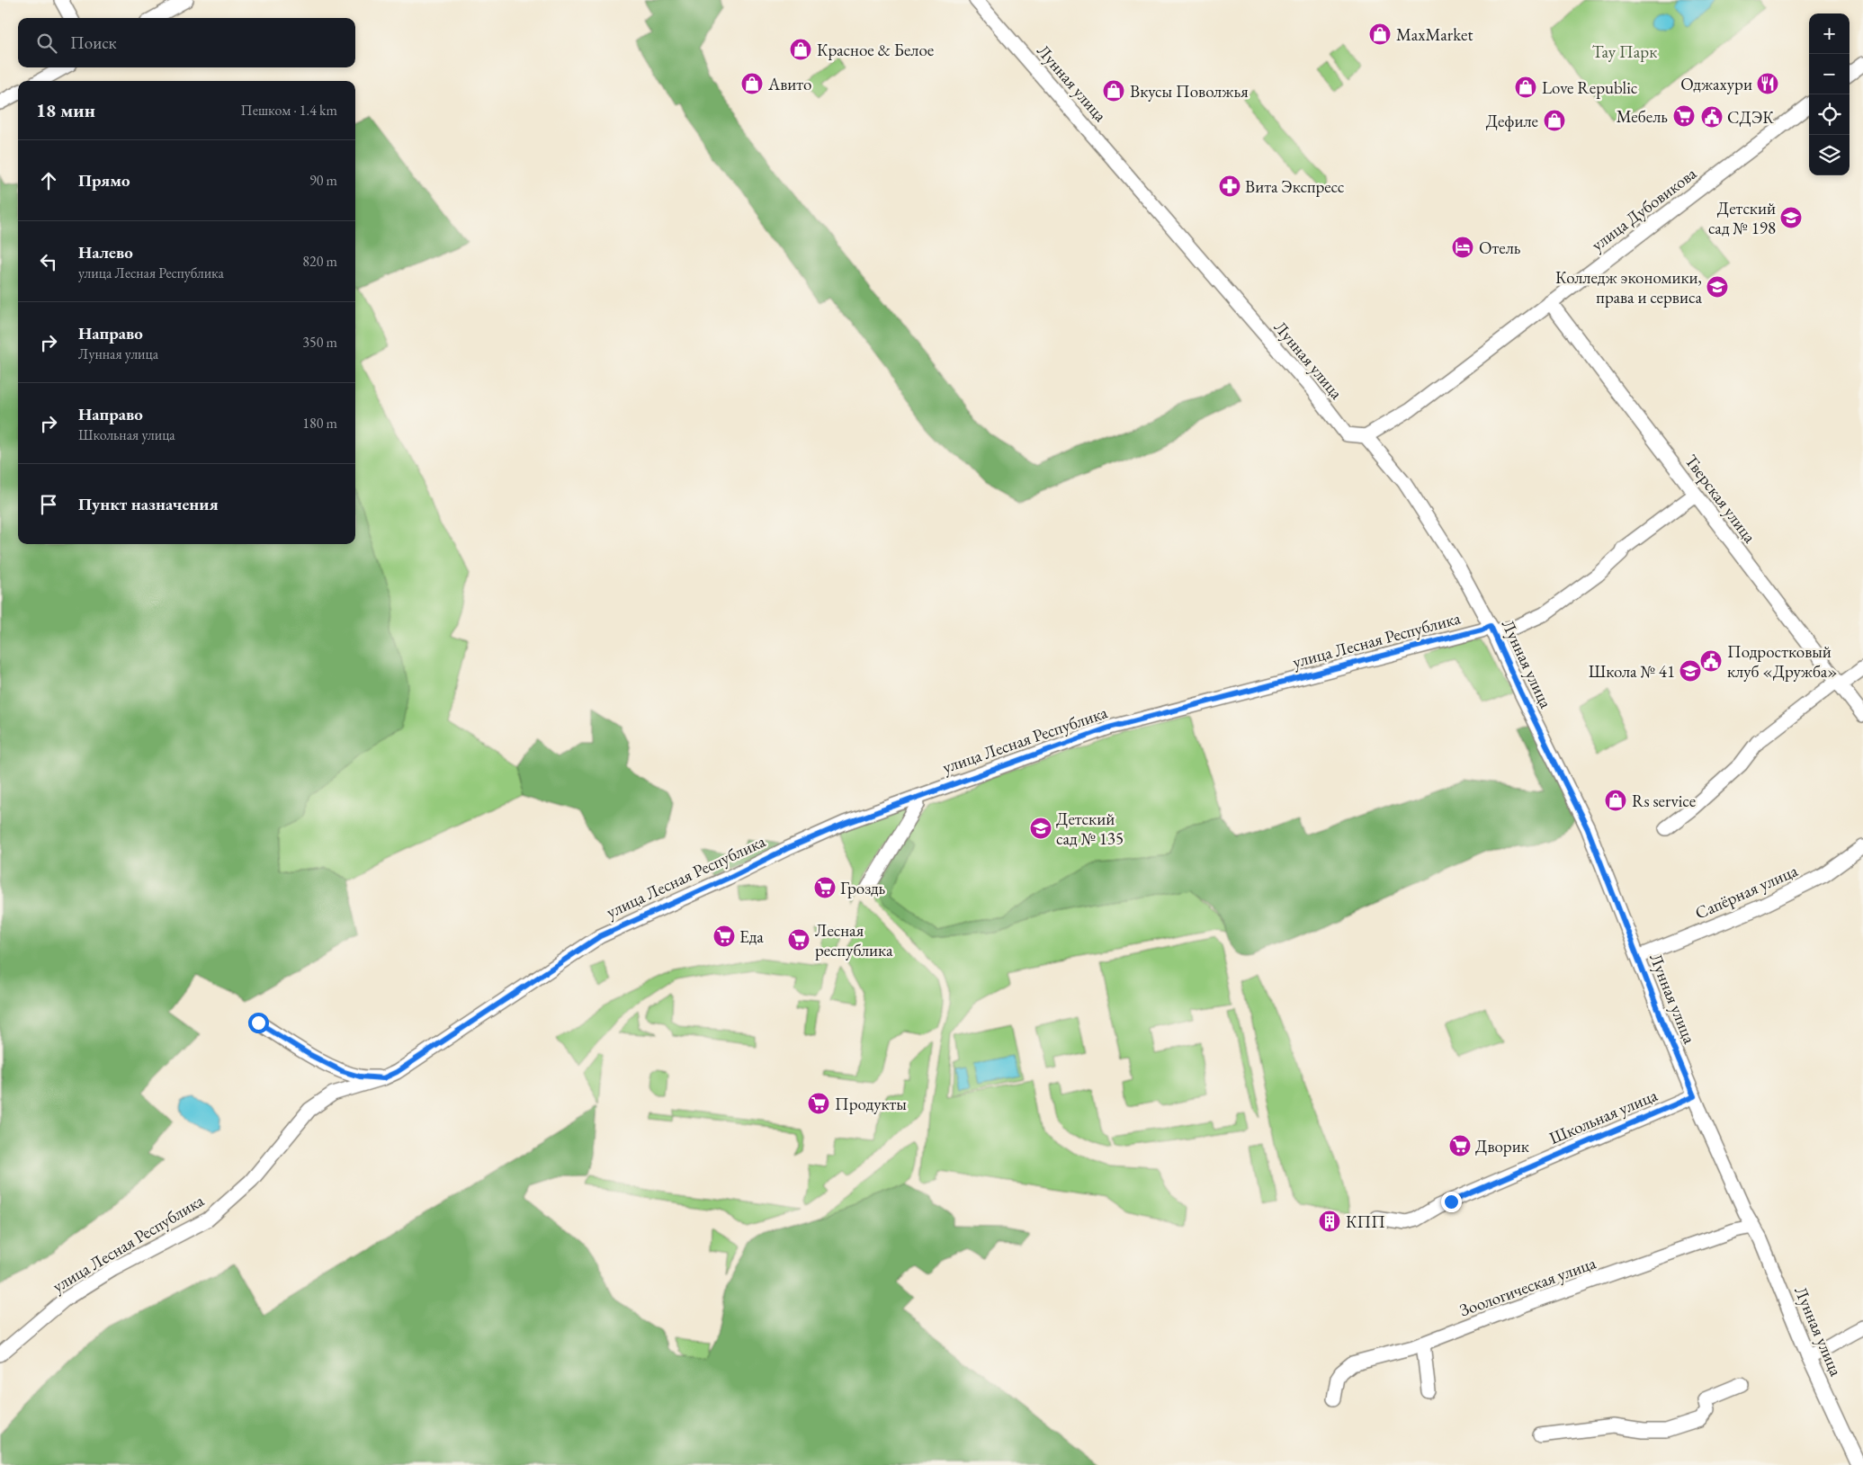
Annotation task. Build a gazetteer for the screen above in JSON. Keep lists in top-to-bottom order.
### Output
{
  "streets": {
    "street": [
      "Лунная улица",
      "улица Дубовикова",
      "Тверская улица",
      "улица Лесная Республика",
      "Сапёрная улица",
      "Школьная улица",
      "Зоологическая улица"
    ]
  },
  "crossings": [
    ["Лунная улица", "улица Дубовикова"],
    ["Лунная улица", "улица Лесная Республика"],
    ["Лунная улица", "Сапёрная улица"],
    ["Лунная улица", "Школьная улица"],
    ["Лунная улица", "Зоологическая улица"],
    ["улица Дубовикова", "Тверская улица"],
    ["Тверская улица", "улица Лесная Республика"]
  ],
  "parks": ["Тау Парк"],
  "places": {
    "shop": [
      "MaxMarket",
      "Красное & Белое",
      "Авито",
      "Love Republic",
      "Вкусы Поволжья",
      "Дефиле",
      "Rs service"
    ],
    "restaurant": ["Оджахури"],
    "supermarket": [
      "Мебель",
      "Гроздь",
      "Еда",
      "Лесная республика",
      "Продукты",
      "Дворик"
    ],
    "public building": ["СДЭК", "Подростковый клуб «Дружба»"],
    "pharmacy": ["Вита Экспресс"],
    "school or university": [
      "Детский сад № 198",
      "Колледж экономики, права и сервиса",
      "Школа № 41",
      "Детский сад № 135"
    ],
    "hotel": ["Отель"],
    "building": ["КПП"]
  },
  "page": {
    "map_buttons": ["+", "−"],
    "search": "Поиск",
    "heading": ["18 мин", "Пешком · 1.4 km"],
    "list": [
      ["Прямо", "90 m"],
      ["Налево", "улица Лесная Республика", "820 m"],
      ["Направо", "Лунная улица", "350 m"],
      ["Направо", "Школьная улица", "180 m"],
      "Пункт назначения"
    ]
  }
}
